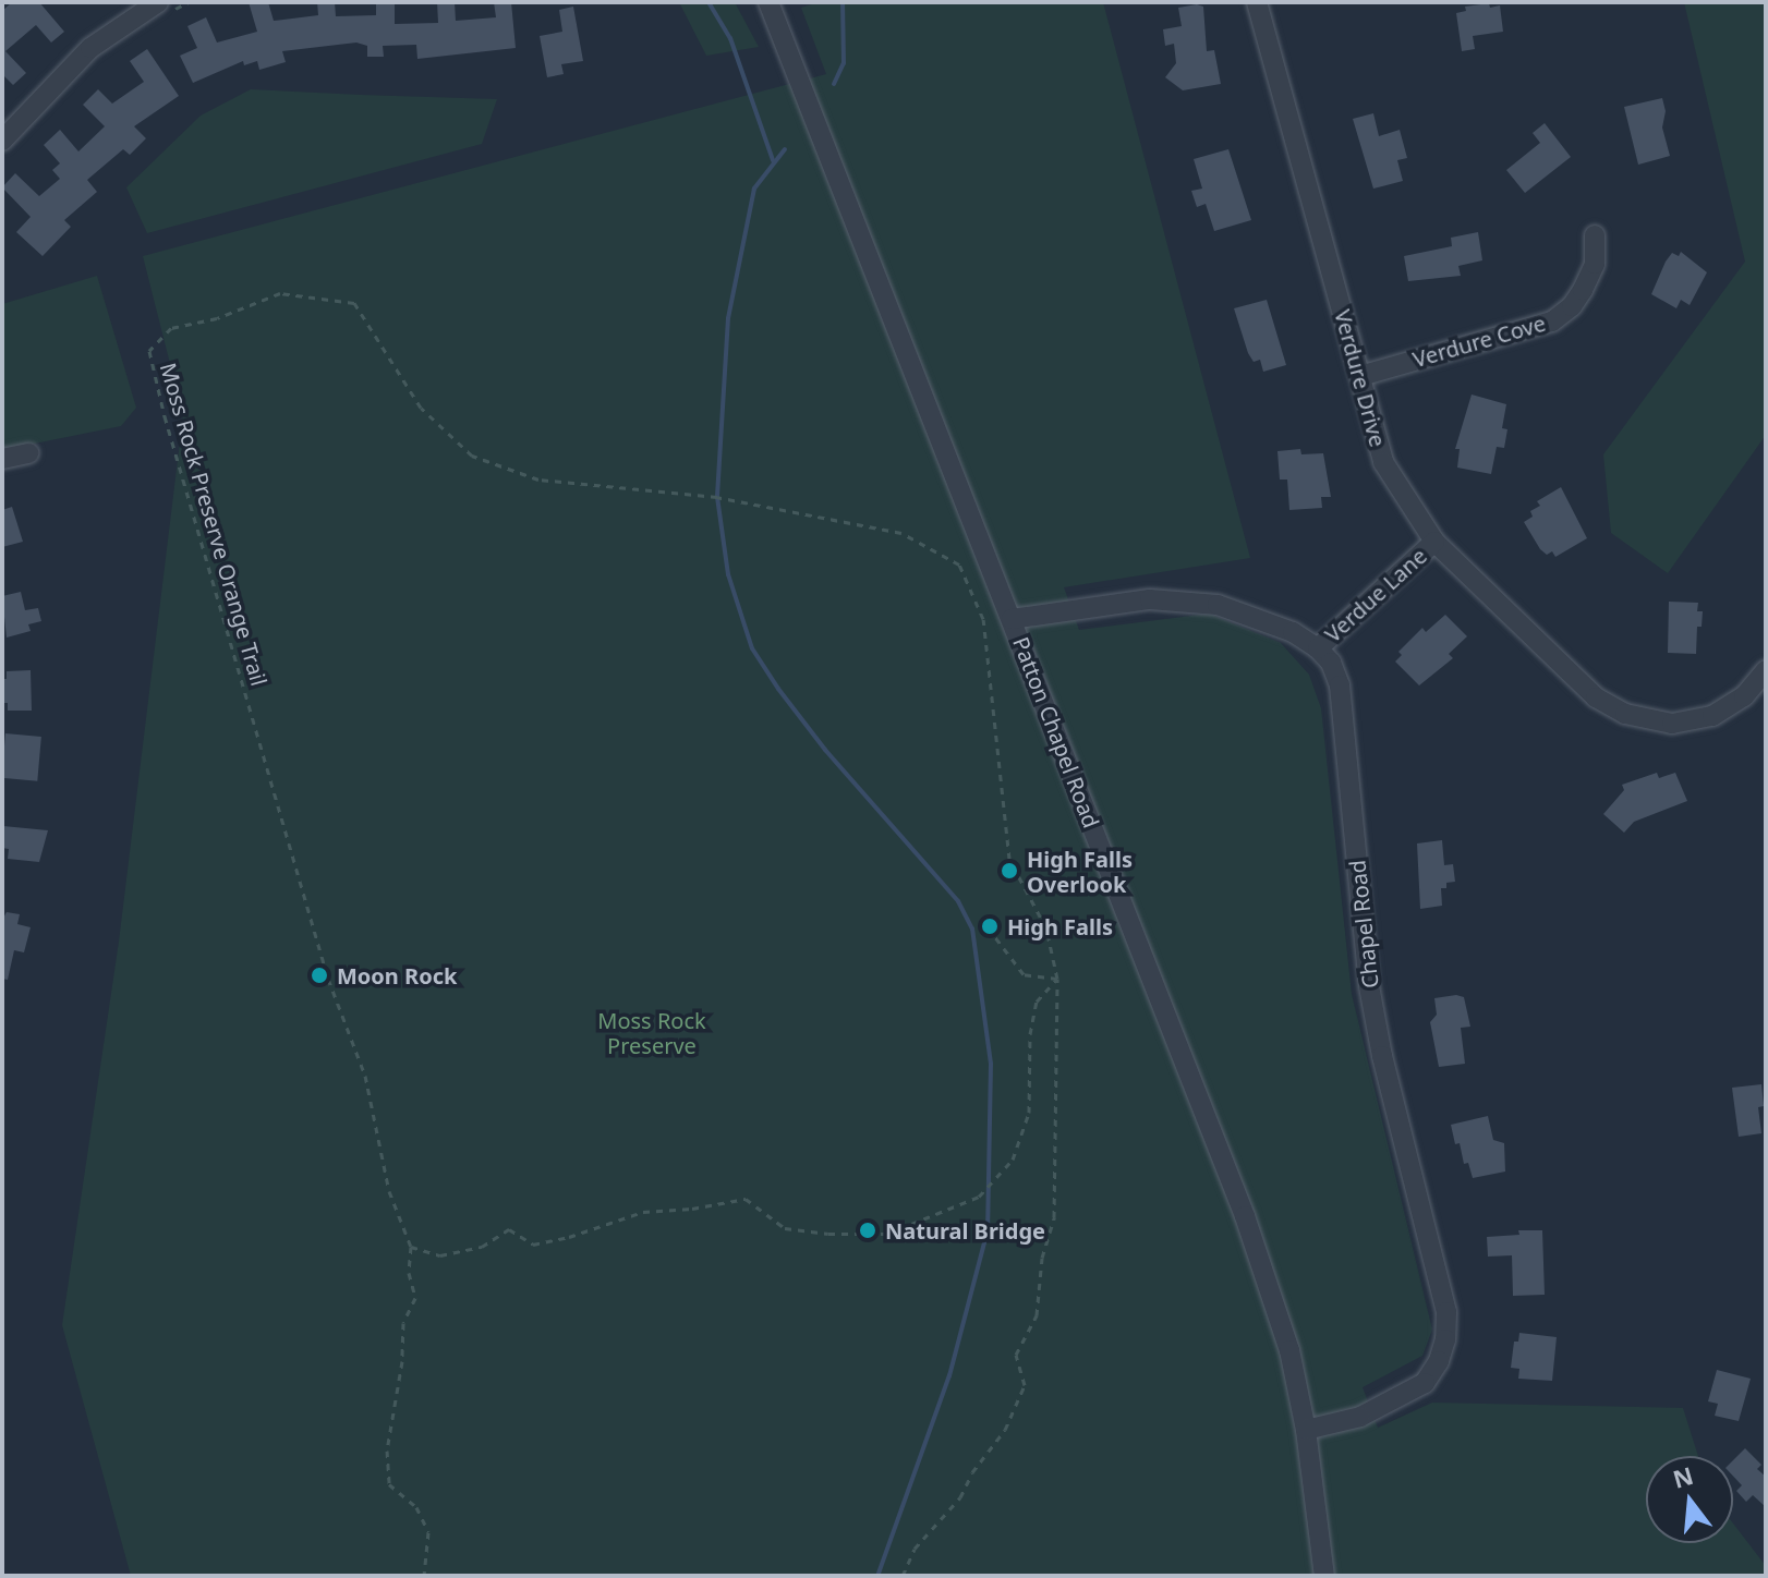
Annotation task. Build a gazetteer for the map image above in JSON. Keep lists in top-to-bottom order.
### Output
{
  "streets": {
    "street": [
      "Verdure Cove",
      "Verdure Drive",
      "Verdue Lane",
      "Patton Chapel Road",
      "Chapel Road"
    ],
    "path": ["Moss Rock Preserve Orange Trail"]
  },
  "crossings": [
    ["Verdure Cove", "Verdure Drive"],
    ["Verdure Drive", "Verdue Lane"],
    ["Verdue Lane", "Chapel Road"],
    ["Patton Chapel Road", "Chapel Road"]
  ],
  "parks": ["Moss Rock Preserve"],
  "places": [
    "High Falls Overlook",
    "High Falls",
    "Moon Rock",
    "Natural Bridge"
  ],
  "north": "top"
}
